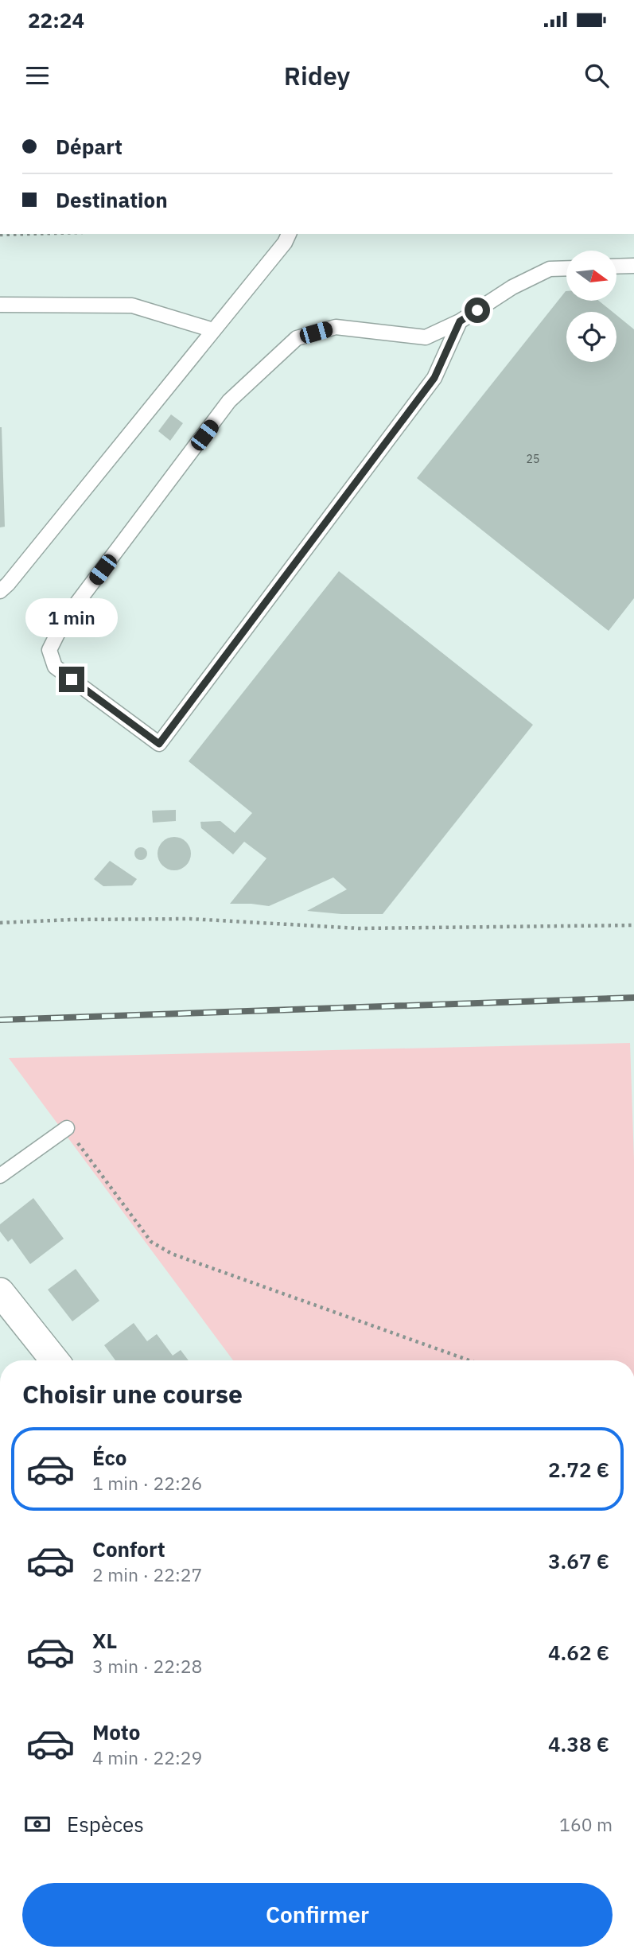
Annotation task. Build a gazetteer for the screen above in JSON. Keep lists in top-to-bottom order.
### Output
{
  "house_numbers": ["25"],
  "north": "right",
  "page": {
    "status": "22:24",
    "header": "Ridey",
    "banner": ["Départ", "Destination"],
    "bubble": "1 min",
    "heading": "Choisir une course",
    "list": [
      {
        "name": "Éco",
        "note": "1 min · 22:26",
        "value": "2.72 €"
      },
      {
        "name": "Confort",
        "note": "2 min · 22:27",
        "value": "3.67 €"
      },
      {
        "name": "XL",
        "note": "3 min · 22:28",
        "value": "4.62 €"
      },
      {
        "name": "Moto",
        "note": "4 min · 22:29",
        "value": "4.38 €"
      }
    ],
    "pay": ["Espèces", "160 m"],
    "buttons": "Confirmer"
  }
}
